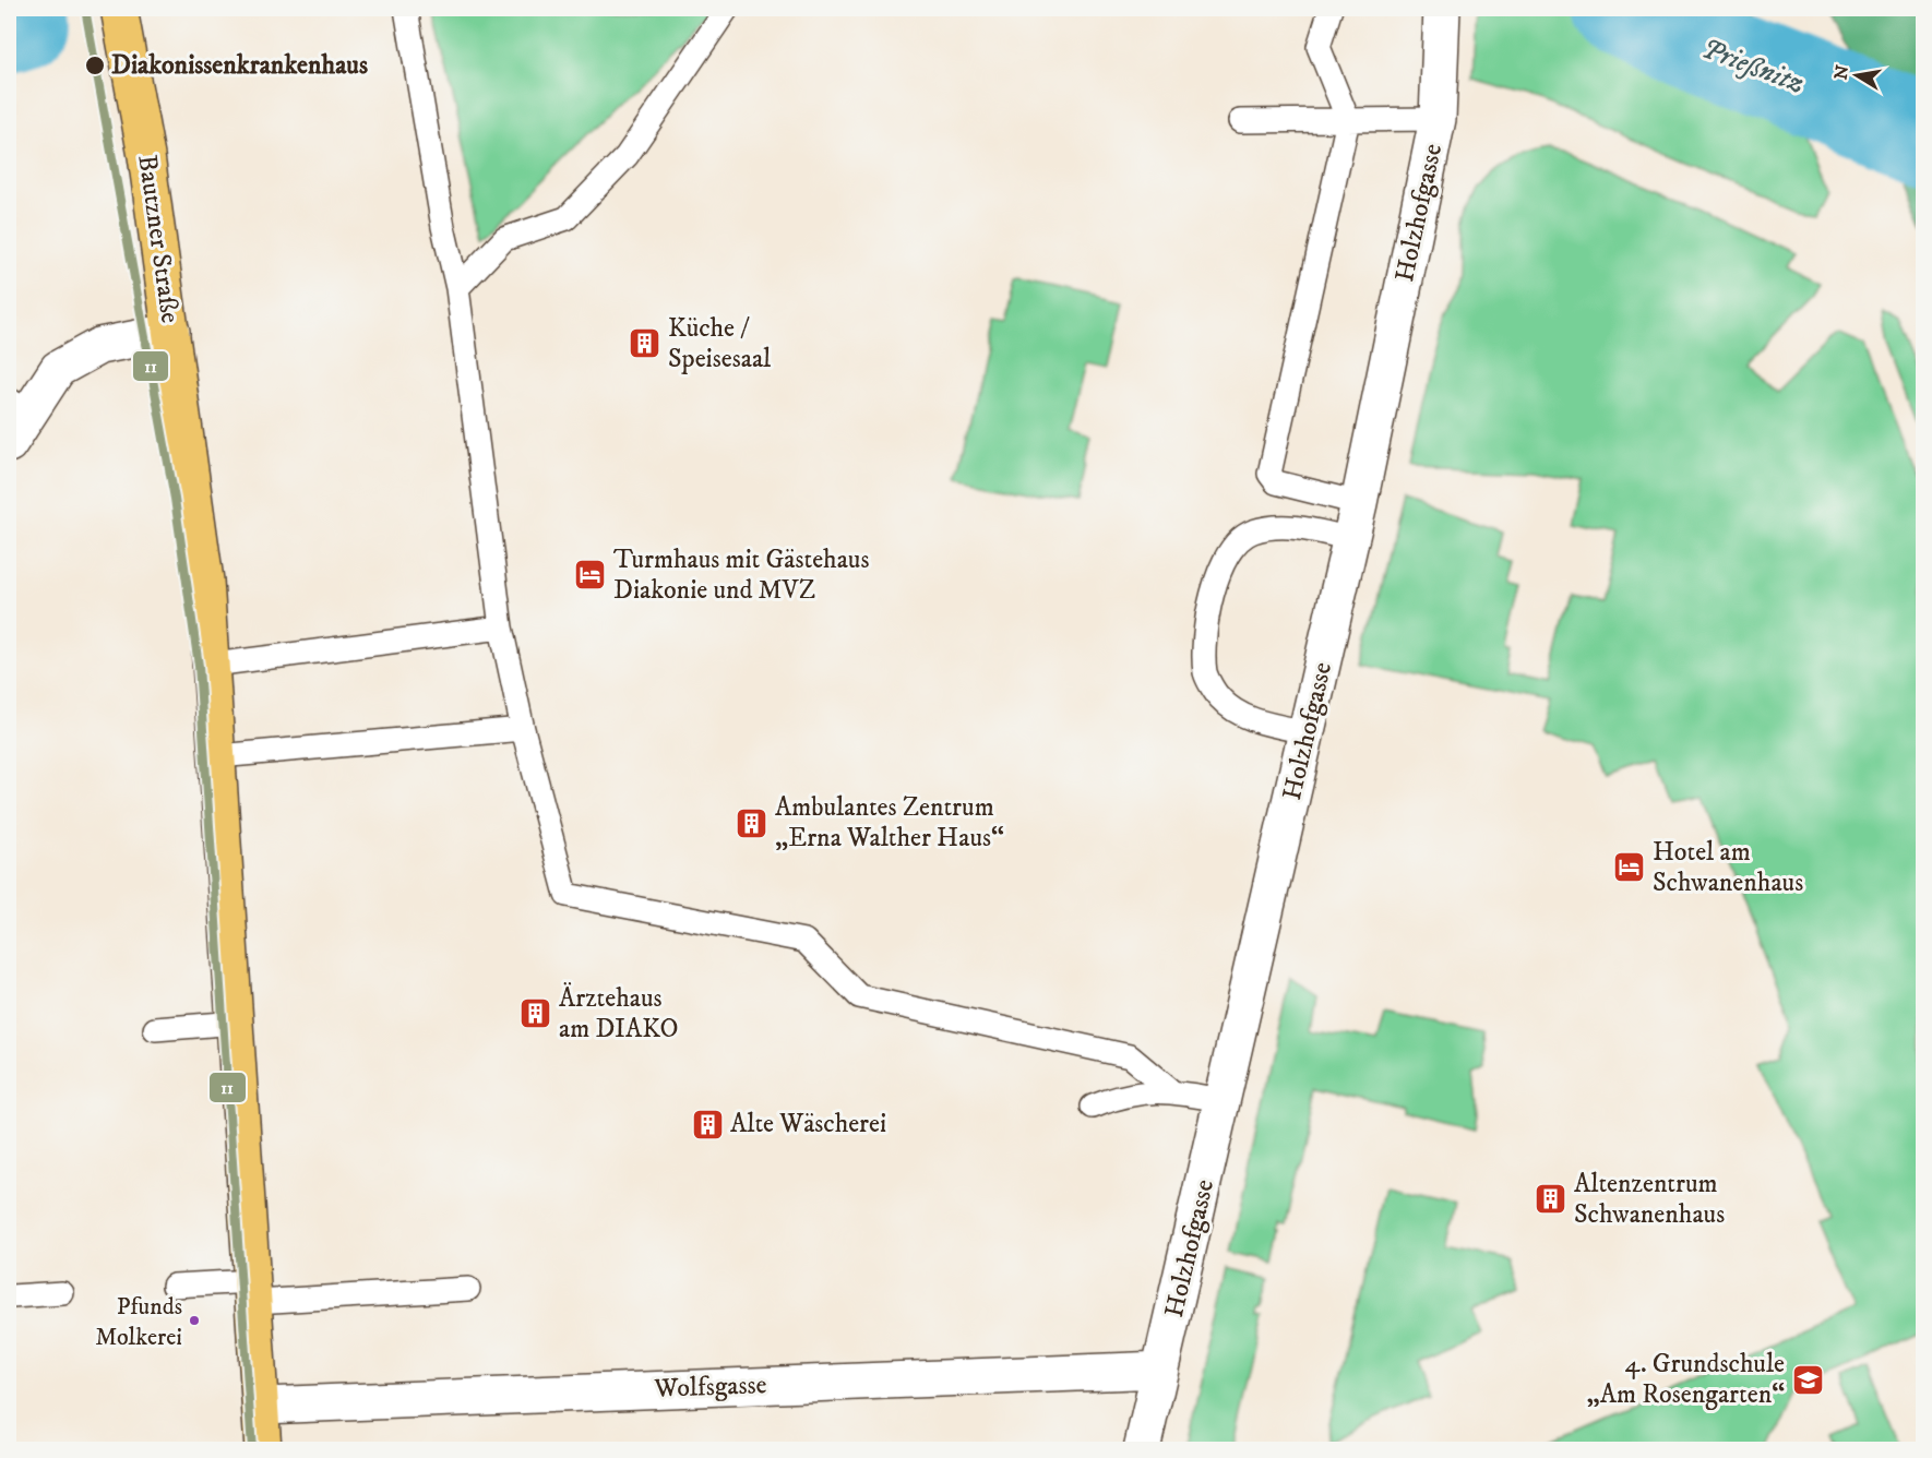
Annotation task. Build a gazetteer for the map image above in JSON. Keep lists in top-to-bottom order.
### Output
{
  "streets": {
    "main road": ["Bautzner Straße"],
    "street": ["Holzhofgasse", "Wolfsgasse"]
  },
  "crossings": [
    ["Holzhofgasse", "Wolfsgasse"],
    ["Bautzner Straße", "Wolfsgasse"]
  ],
  "water": ["Prießnitz"],
  "places": {
    "other": ["Diakonissenkrankenhaus", "Pfunds Molkerei"],
    "building": [
      "Küche / Speisesaal",
      "Ambulantes Zentrum „Erna Walther Haus“",
      "Ärztehaus am DIAKO",
      "Alte Wäscherei",
      "Altenzentrum Schwanenhaus"
    ],
    "hotel": ["Turmhaus mit Gästehaus Diakonie und MVZ", "Hotel am Schwanenhaus"],
    "school or university": ["4. Grundschule „Am Rosengarten“"]
  },
  "lines": ["transit line 11"],
  "north": "left"
}
